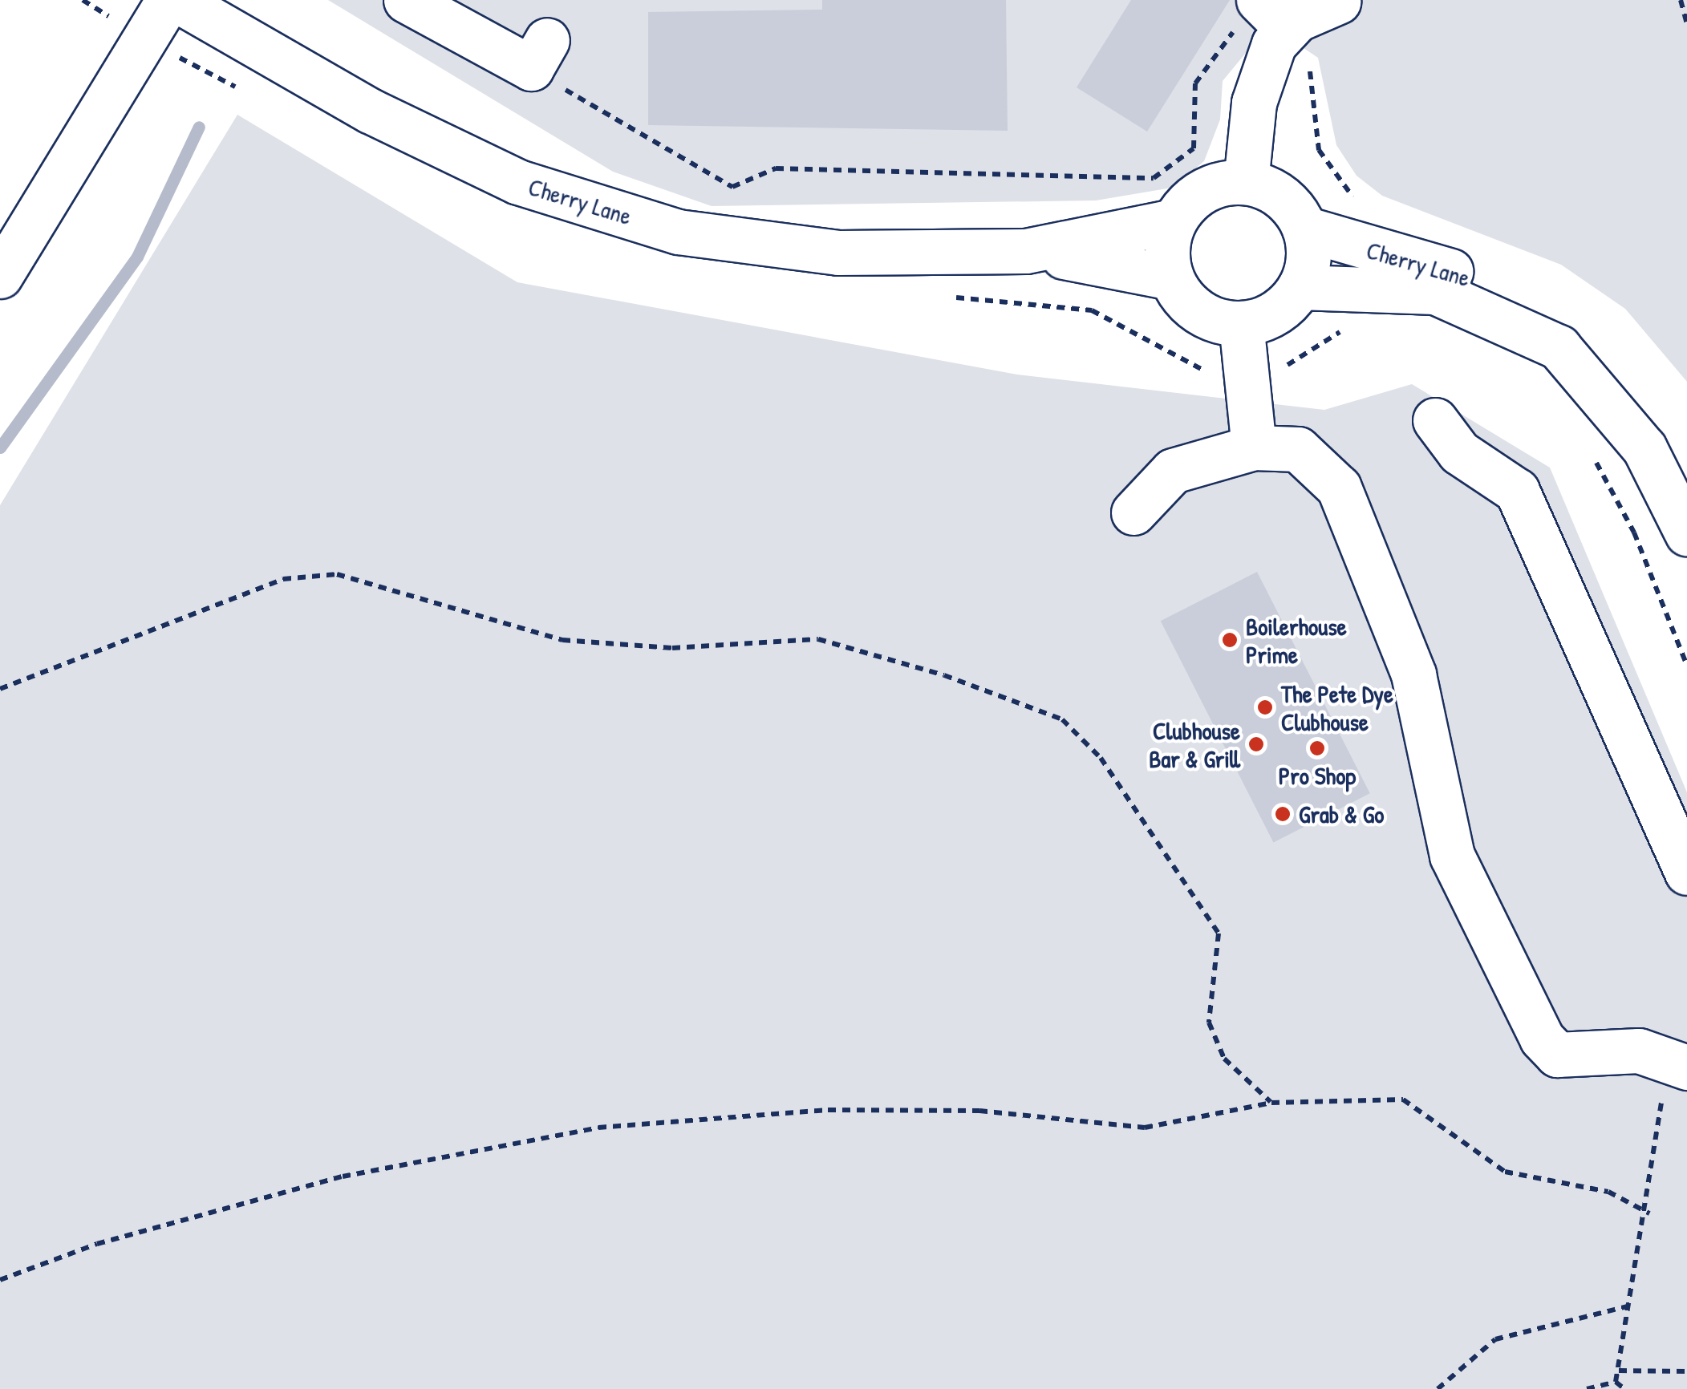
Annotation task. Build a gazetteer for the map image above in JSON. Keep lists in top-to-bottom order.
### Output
{
  "streets": {
    "street": ["Cherry Lane"]
  },
  "places": [
    "Boilerhouse Prime",
    "The Pete Dye Clubhouse",
    "Clubhouse Bar & Grill",
    "Pro Shop",
    "Grab & Go"
  ]
}
